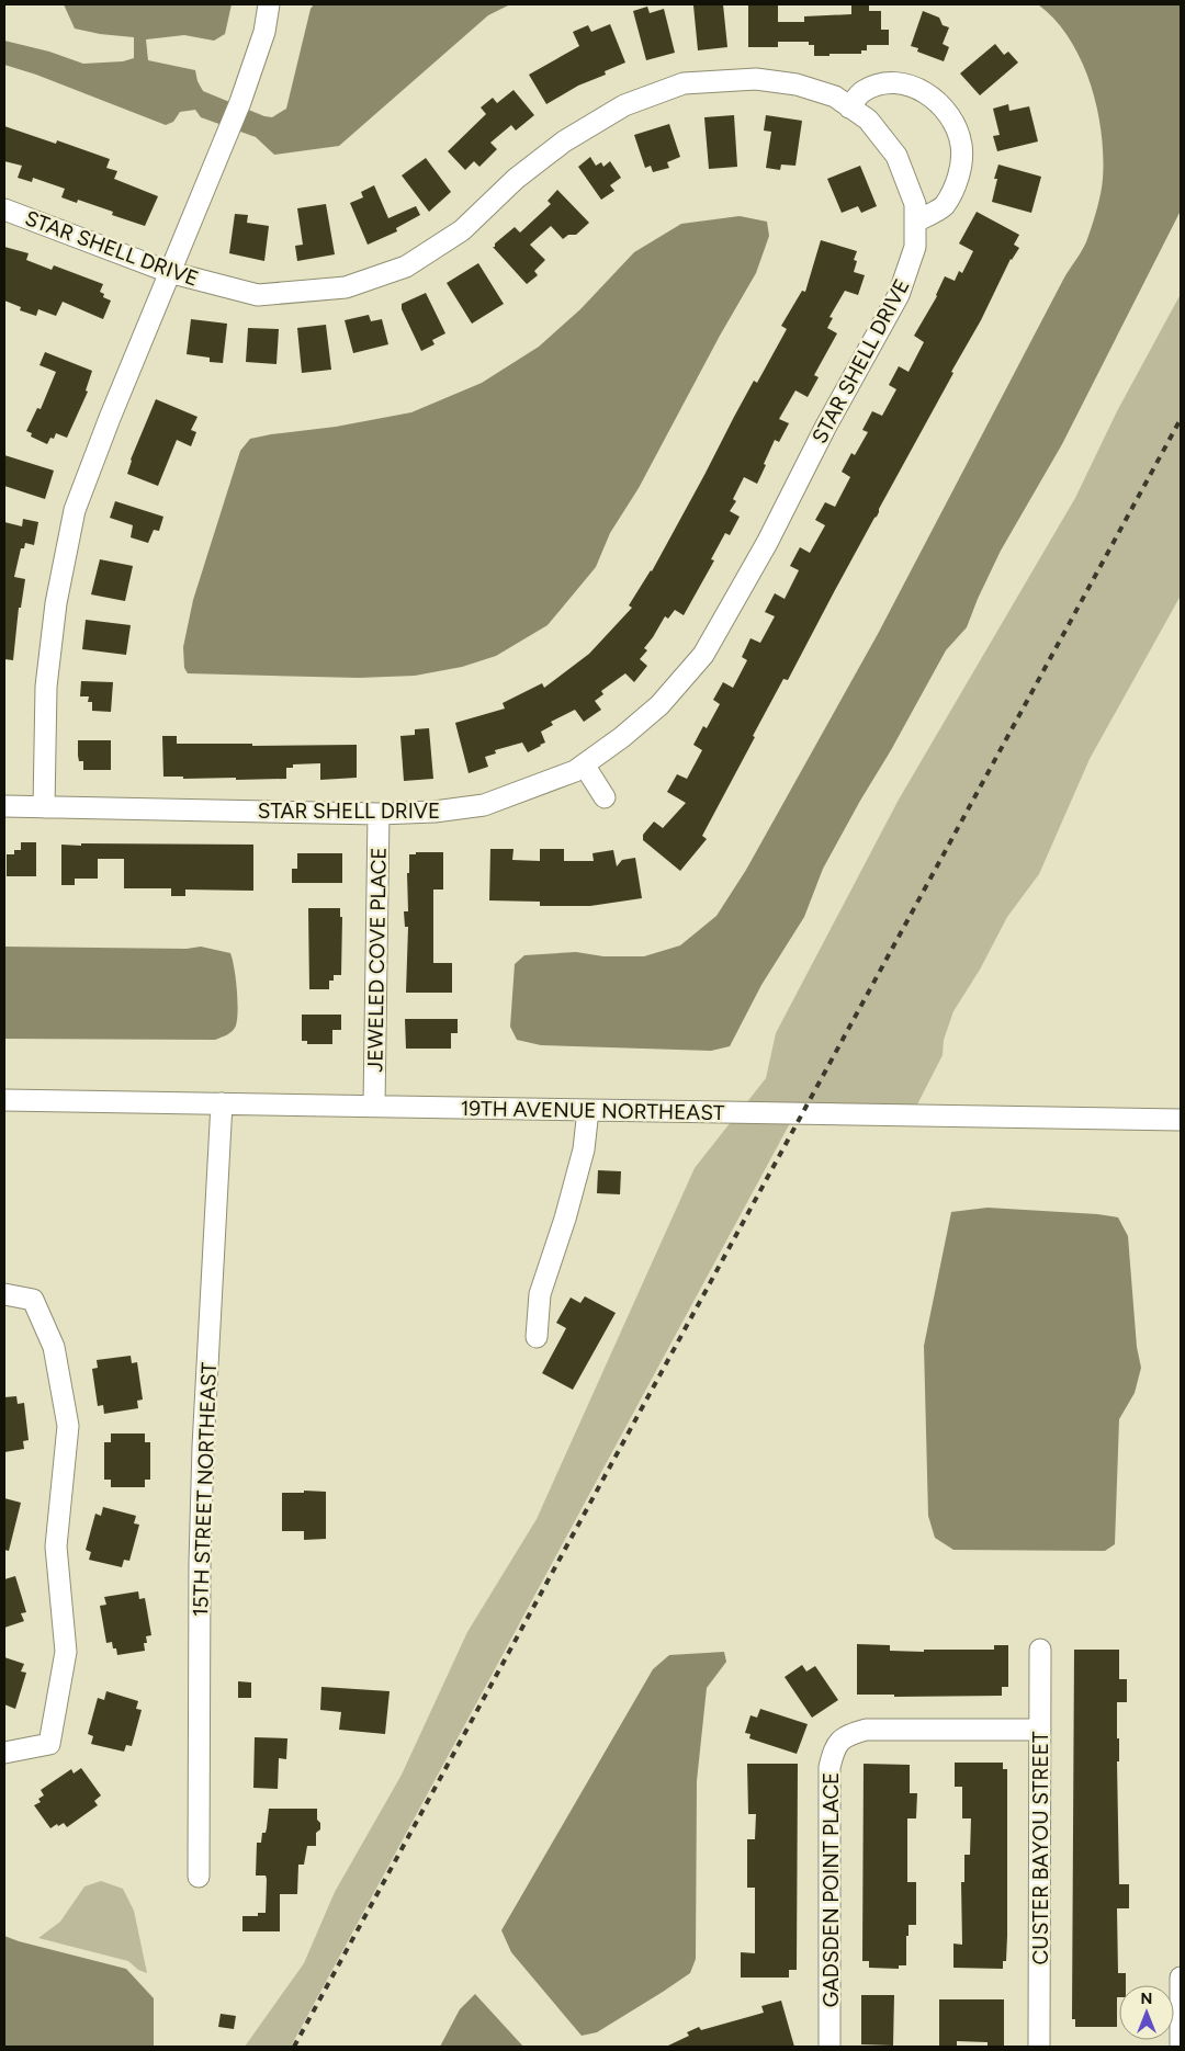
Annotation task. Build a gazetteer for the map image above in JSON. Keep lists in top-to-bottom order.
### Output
{
  "streets": {
    "street": [
      "STAR SHELL DRIVE",
      "JEWELED COVE PLACE",
      "19TH AVENUE NORTHEAST",
      "15TH STREET NORTHEAST",
      "CUSTER BAYOU STREET",
      "GADSDEN POINT PLACE"
    ]
  },
  "crossings": [
    ["STAR SHELL DRIVE", "JEWELED COVE PLACE"],
    ["JEWELED COVE PLACE", "19TH AVENUE NORTHEAST"],
    ["19TH AVENUE NORTHEAST", "15TH STREET NORTHEAST"],
    ["CUSTER BAYOU STREET", "GADSDEN POINT PLACE"]
  ],
  "north": "top"
}
